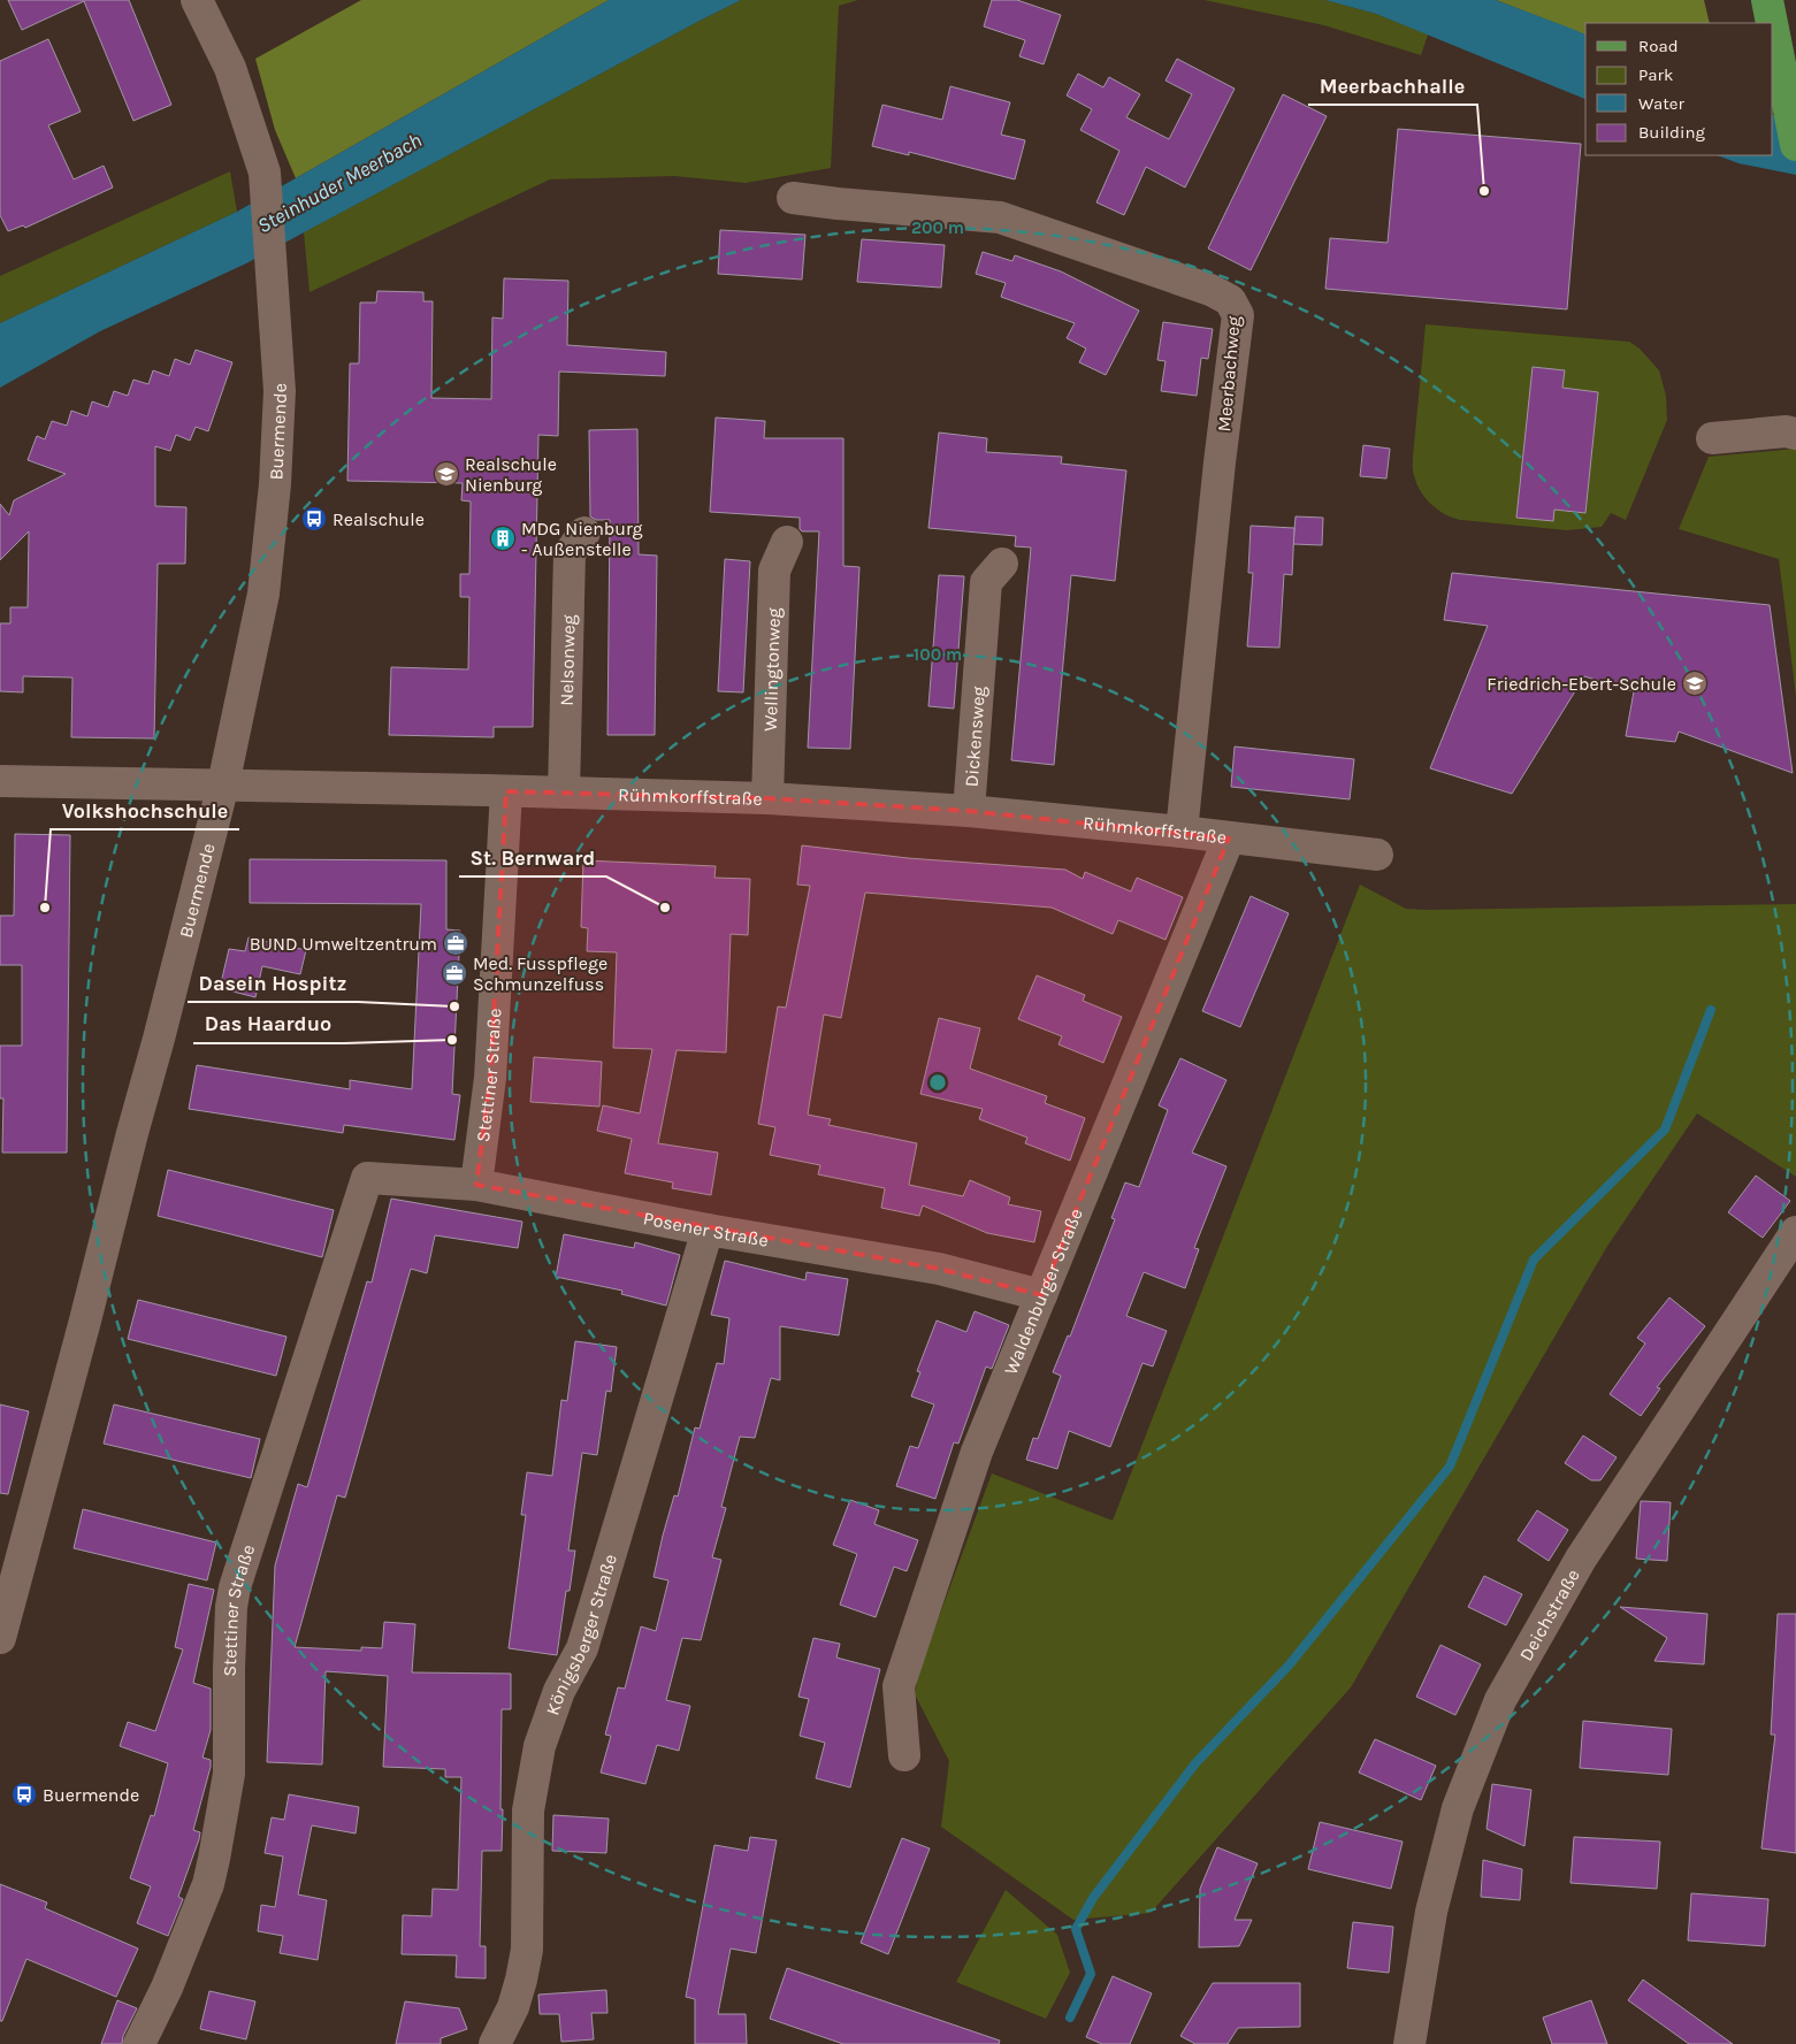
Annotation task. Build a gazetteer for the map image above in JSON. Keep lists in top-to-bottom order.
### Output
{
  "streets": {
    "street": [
      "Meerbachweg",
      "Buermende",
      "Nelsonweg",
      "Wellingtonweg",
      "Dickensweg",
      "Rühmkorffstraße",
      "Stettiner Straße",
      "Posener Straße",
      "Waldenburger Straße",
      "Deichstraße",
      "Königsberger Straße"
    ]
  },
  "crossings": [
    ["Meerbachweg", "Rühmkorffstraße"],
    ["Buermende", "Rühmkorffstraße"],
    ["Nelsonweg", "Rühmkorffstraße"],
    ["Wellingtonweg", "Rühmkorffstraße"],
    ["Dickensweg", "Rühmkorffstraße"],
    ["Rühmkorffstraße", "Stettiner Straße"],
    ["Rühmkorffstraße", "Waldenburger Straße"],
    ["Stettiner Straße", "Posener Straße"],
    ["Posener Straße", "Waldenburger Straße"],
    ["Posener Straße", "Königsberger Straße"]
  ],
  "water": ["Steinhuder Meerbach"],
  "places": {
    "other": [
      "Meerbachhalle",
      "Volkshochschule",
      "St. Bernward",
      "Dasein Hospitz",
      "Das Haarduo"
    ],
    "school or university": ["Realschule Nienburg", "Friedrich-Ebert-Schule"],
    "bus stop": ["Realschule", "Buermende"],
    "building": ["MDG Nienburg - Außenstelle"],
    "office": ["BUND Umweltzentrum", "Med. Fusspflege Schmunzelfuss"]
  },
  "legend": [
    "Road",
    "Park",
    "Water",
    "Building"
  ],
  "rings": ["200 m", "100 m"]
}
